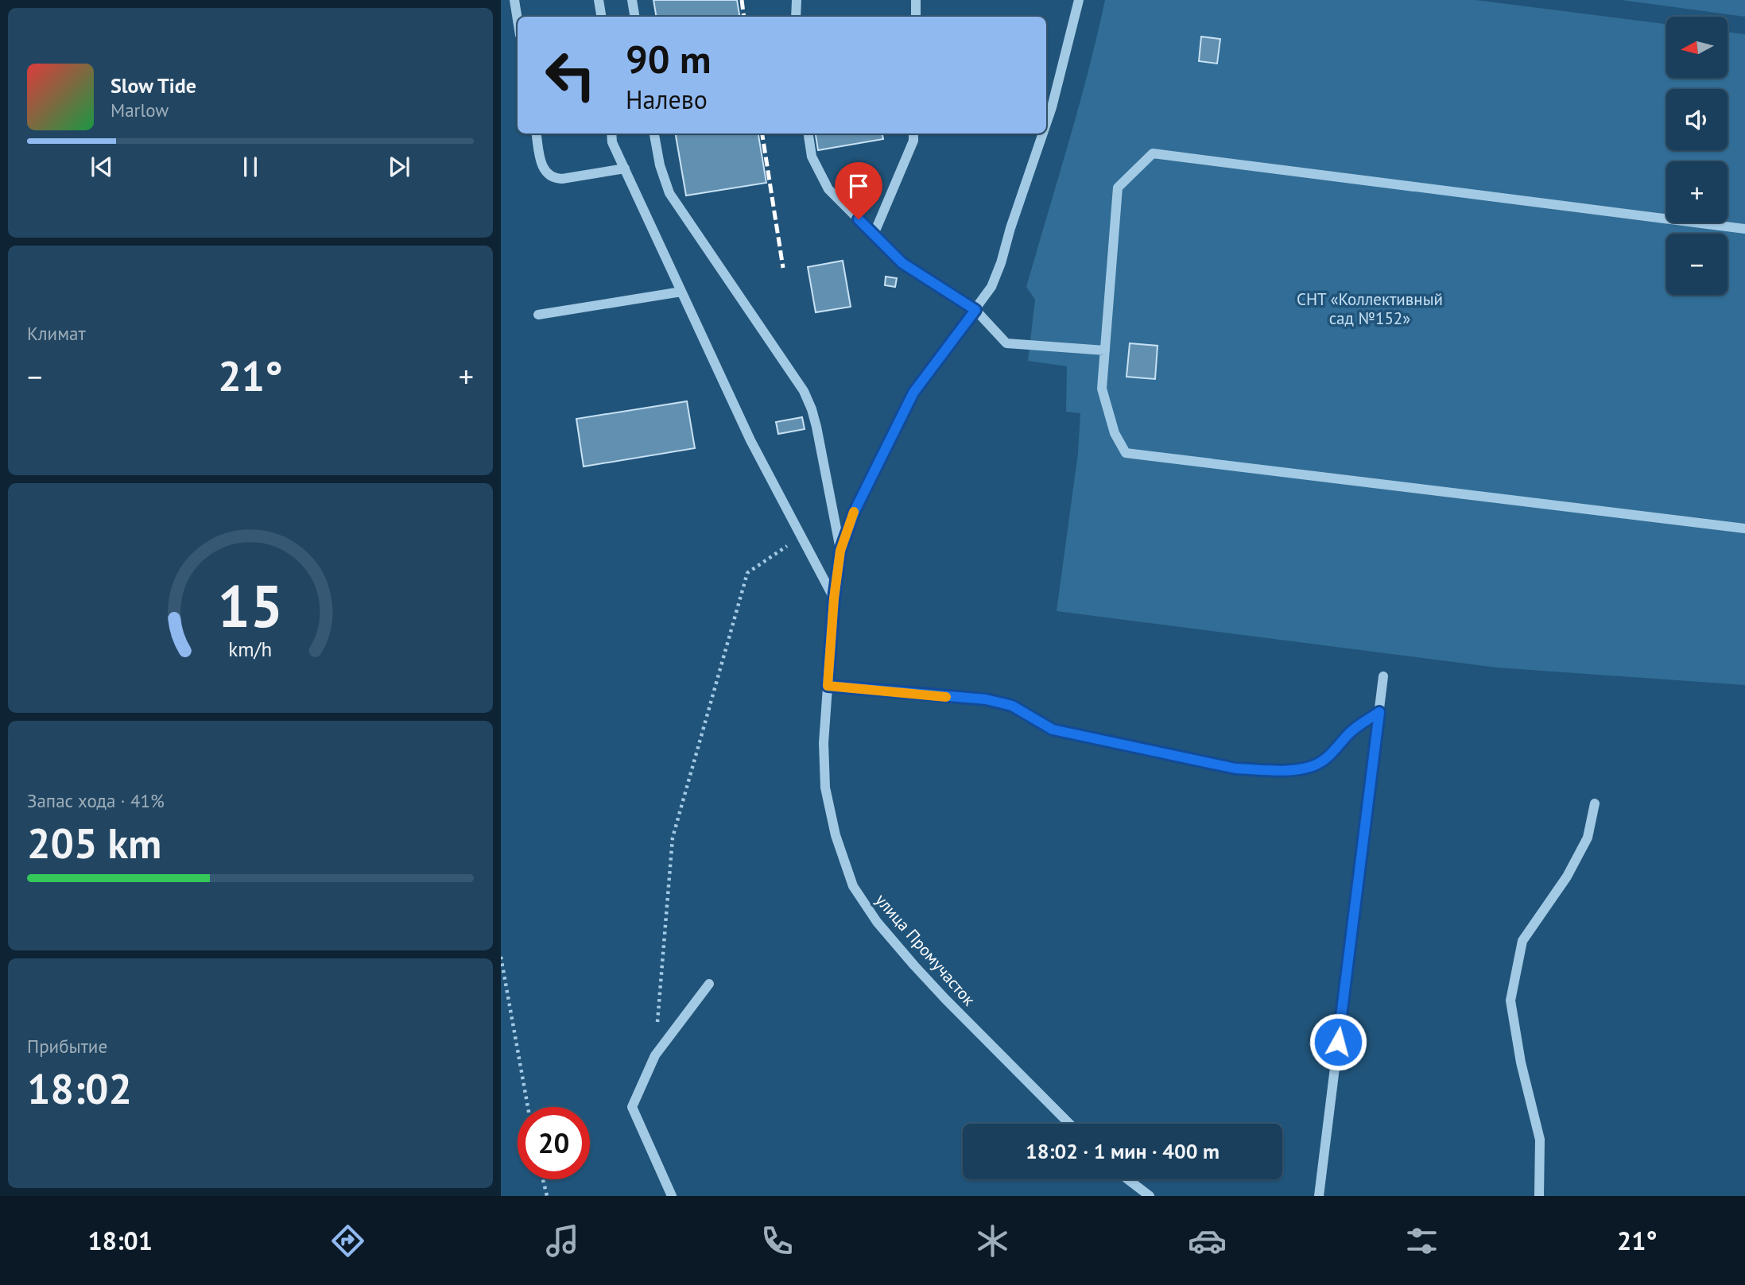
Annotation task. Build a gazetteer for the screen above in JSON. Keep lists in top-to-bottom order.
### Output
{
  "streets": {
    "street": ["улица Промучасток"]
  },
  "parks": ["СНТ «Коллективный сад №152»"],
  "north": "left",
  "page": {
    "map_buttons": ["+", "−"],
    "turn": ["90 m", "Налево"],
    "song": ["Slow Tide", "Marlow"],
    "tile": [
      "Климат",
      ["Запас хода · 41%", "205 km"],
      ["Прибытие", "18:02"]
    ],
    "heat": ["−", "21°", "+"],
    "limit": "20",
    "trip": "18:02 · 1 мин · 400 m",
    "tabs": ["18:01", "21°"],
    "gauge": ["15", "km/h"]
  }
}
